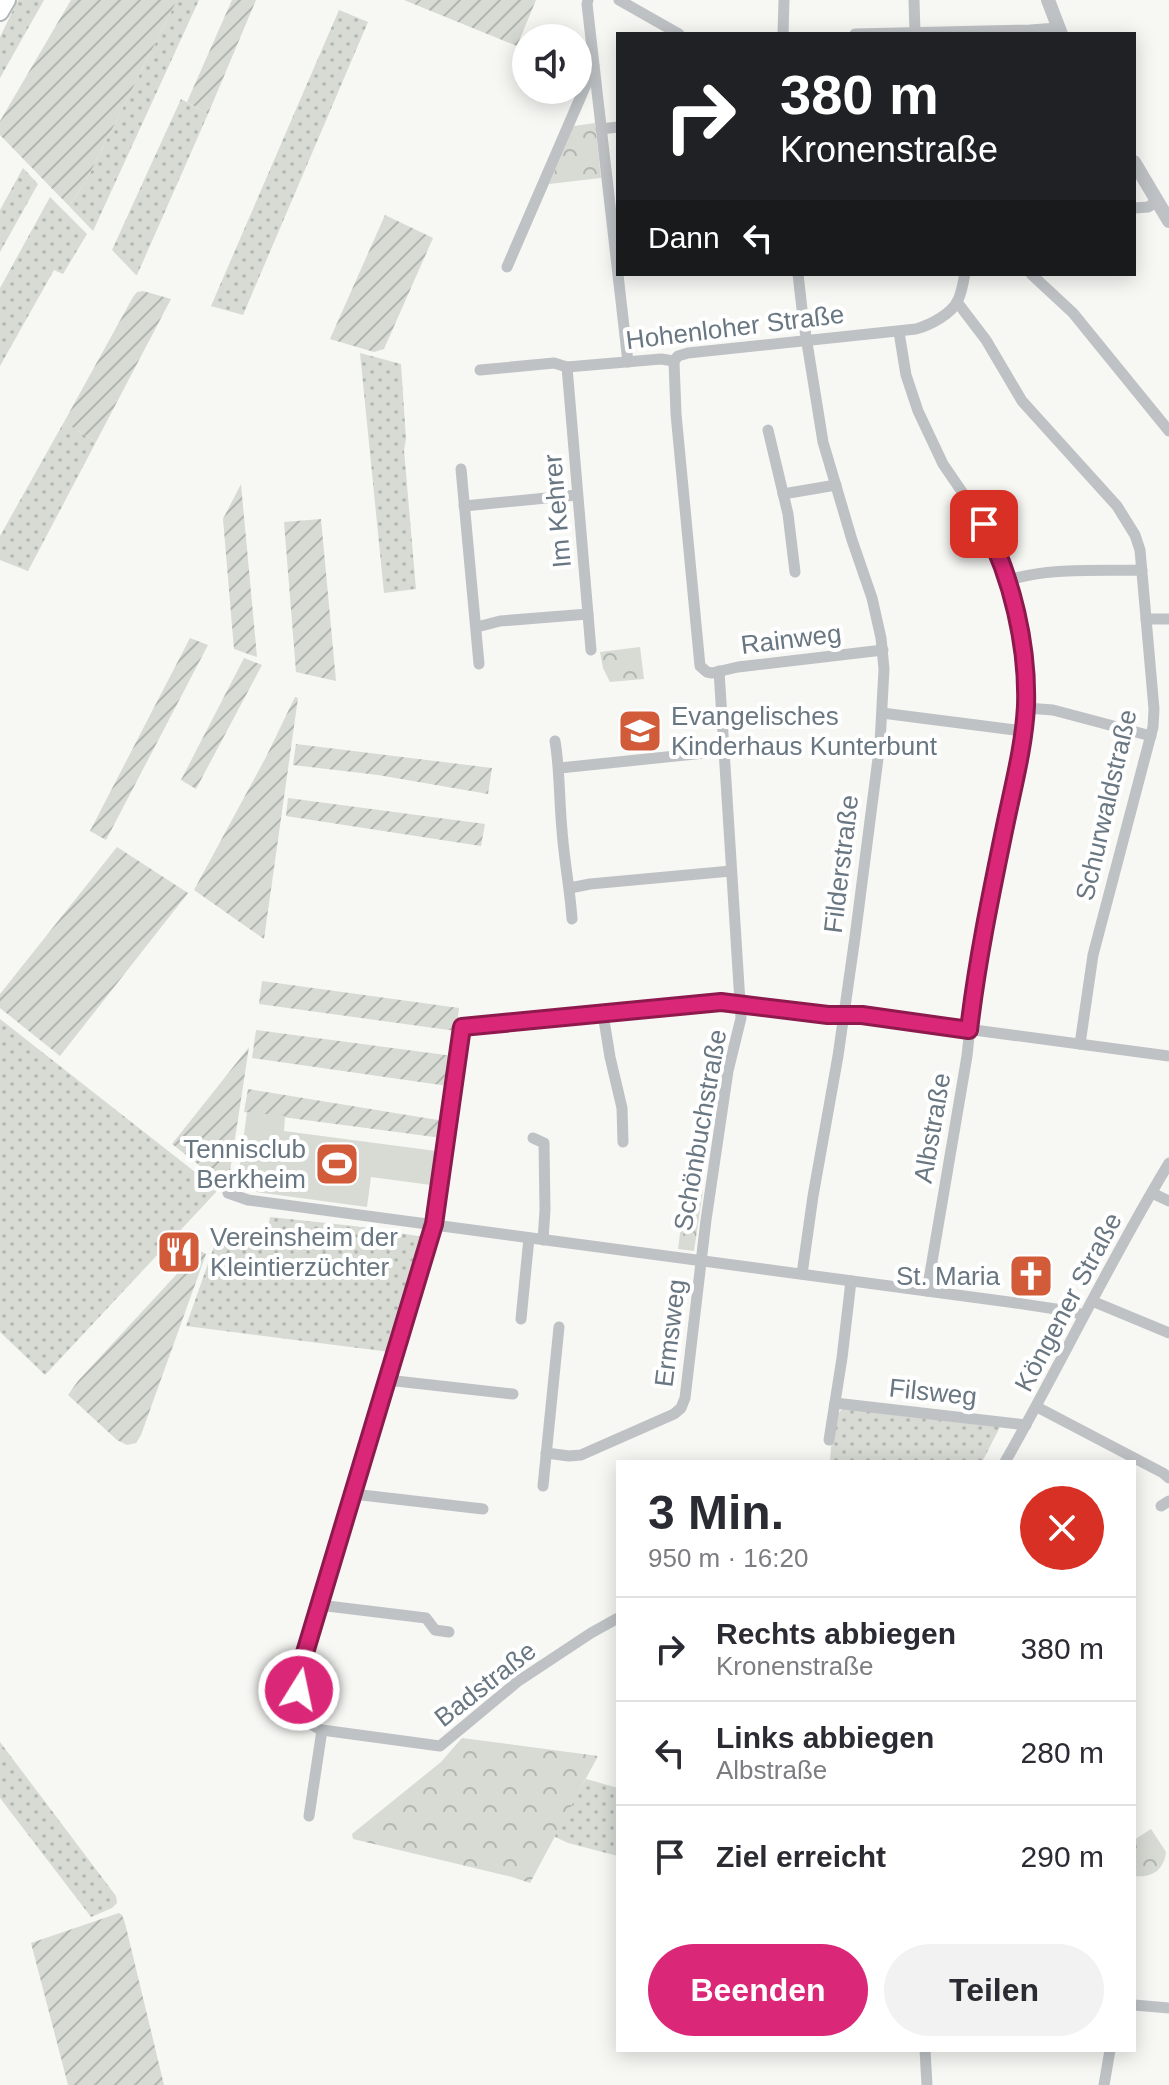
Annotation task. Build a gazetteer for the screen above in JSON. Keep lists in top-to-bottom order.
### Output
{
  "streets": {
    "street": [
      "Hohenloher Straße",
      "Im Kehrer",
      "Rainweg",
      "Schurwaldstraße",
      "Filderstraße",
      "Albstraße",
      "Schönbuchstraße",
      "Köngener Straße",
      "Ermsweg",
      "Filsweg",
      "Badstraße"
    ]
  },
  "crossings": [
    ["Hohenloher Straße", "Im Kehrer"],
    ["Hohenloher Straße", "Rainweg"],
    ["Hohenloher Straße", "Schurwaldstraße"],
    ["Hohenloher Straße", "Filderstraße"],
    ["Hohenloher Straße", "Albstraße"],
    ["Rainweg", "Filderstraße"],
    ["Rainweg", "Schönbuchstraße"],
    ["Schönbuchstraße", "Ermsweg"],
    ["Köngener Straße", "Filsweg"]
  ],
  "places": {
    "school or university": ["Evangelisches Kinderhaus Kunterbunt"],
    "sports": ["Tennisclub Berkheim"],
    "restaurant": ["Vereinsheim der Kleintierzüchter"],
    "church": ["St. Maria"]
  },
  "page": {
    "turn": ["380 m", "Kronenstraße"],
    "then": "Dann",
    "heading": ["3 Min.", "950 m · 16:20"],
    "list": [
      {
        "name": "Rechts abbiegen",
        "note": "Kronenstraße",
        "value": "380 m"
      },
      {
        "name": "Links abbiegen",
        "note": "Albstraße",
        "value": "280 m"
      },
      {
        "name": "Ziel erreicht",
        "value": "290 m"
      }
    ],
    "buttons": ["Beenden", "Teilen"]
  }
}
